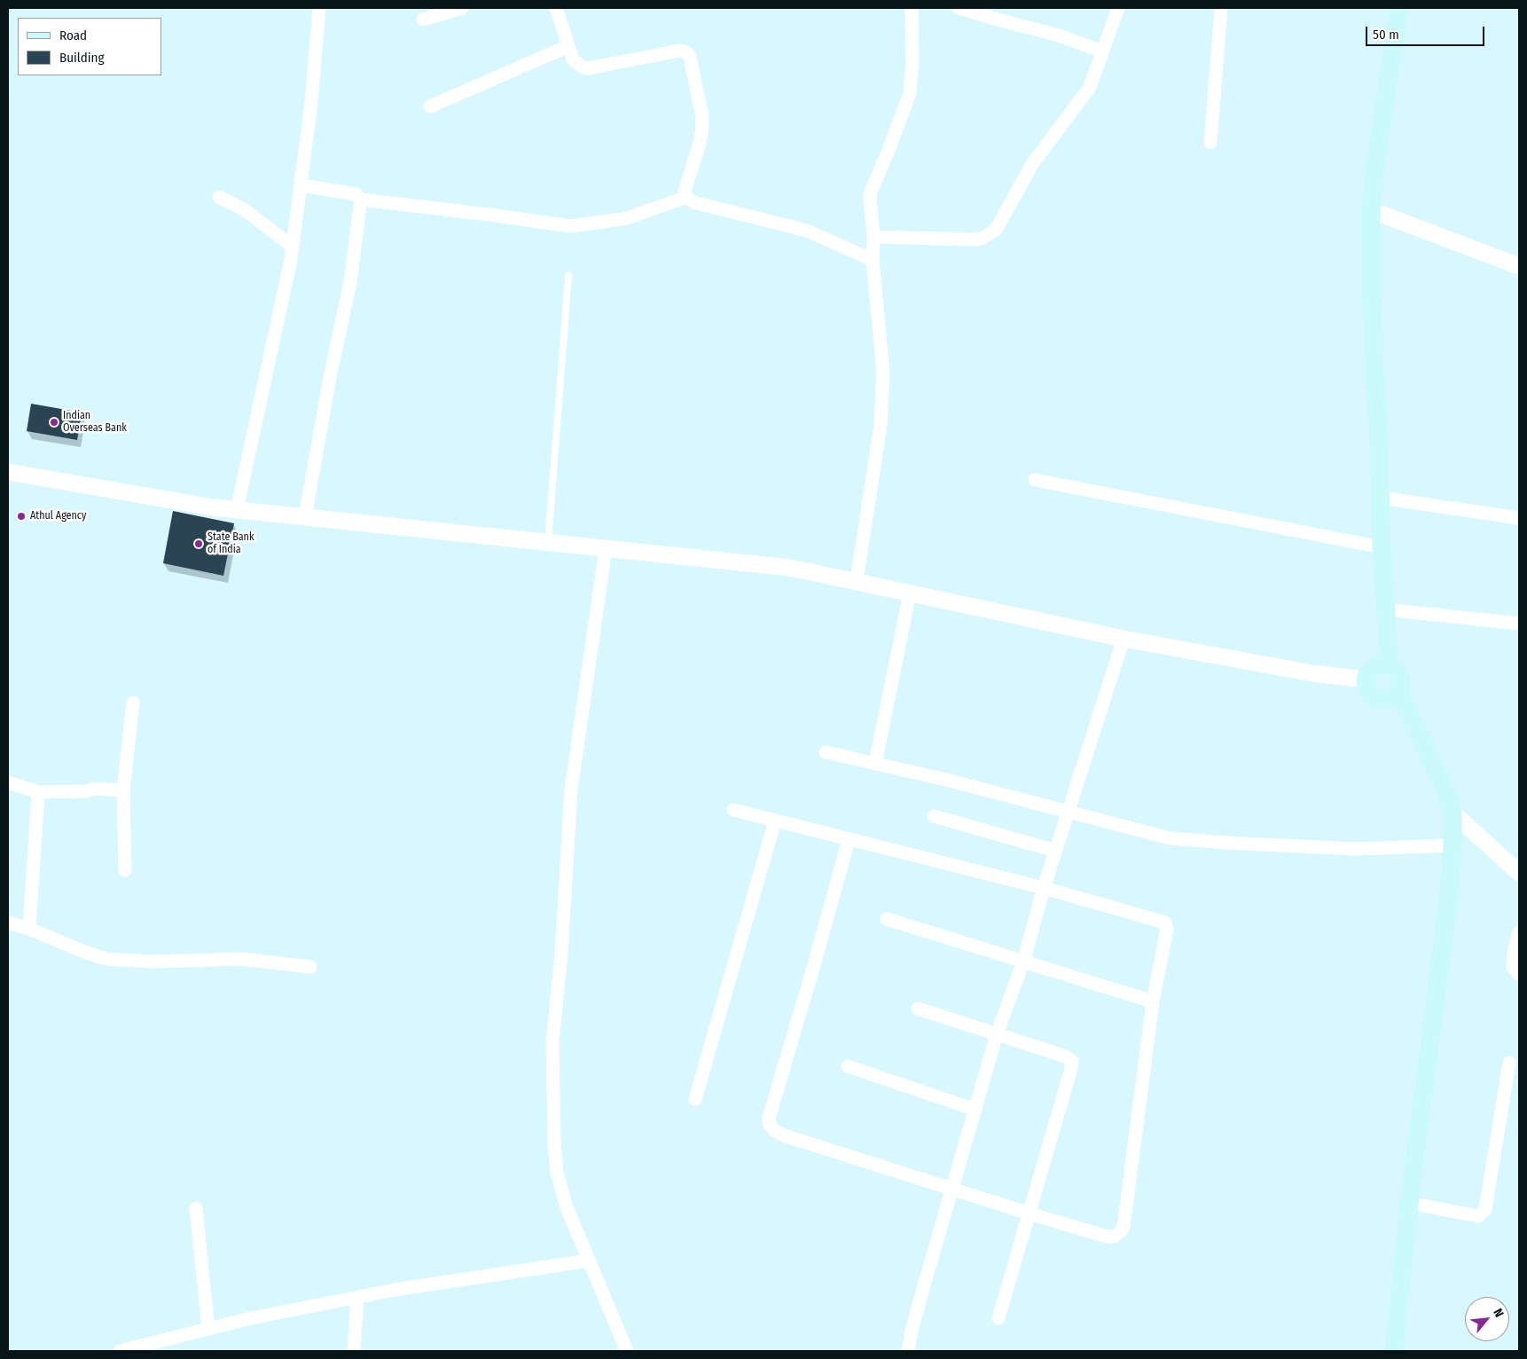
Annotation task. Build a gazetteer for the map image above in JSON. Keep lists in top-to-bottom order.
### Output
{
  "places": ["Indian Overseas Bank", "Athul Agency", "State Bank of India"],
  "legend": ["Road", "Building"],
  "scale_bar": "50 m",
  "north": "top right"
}
